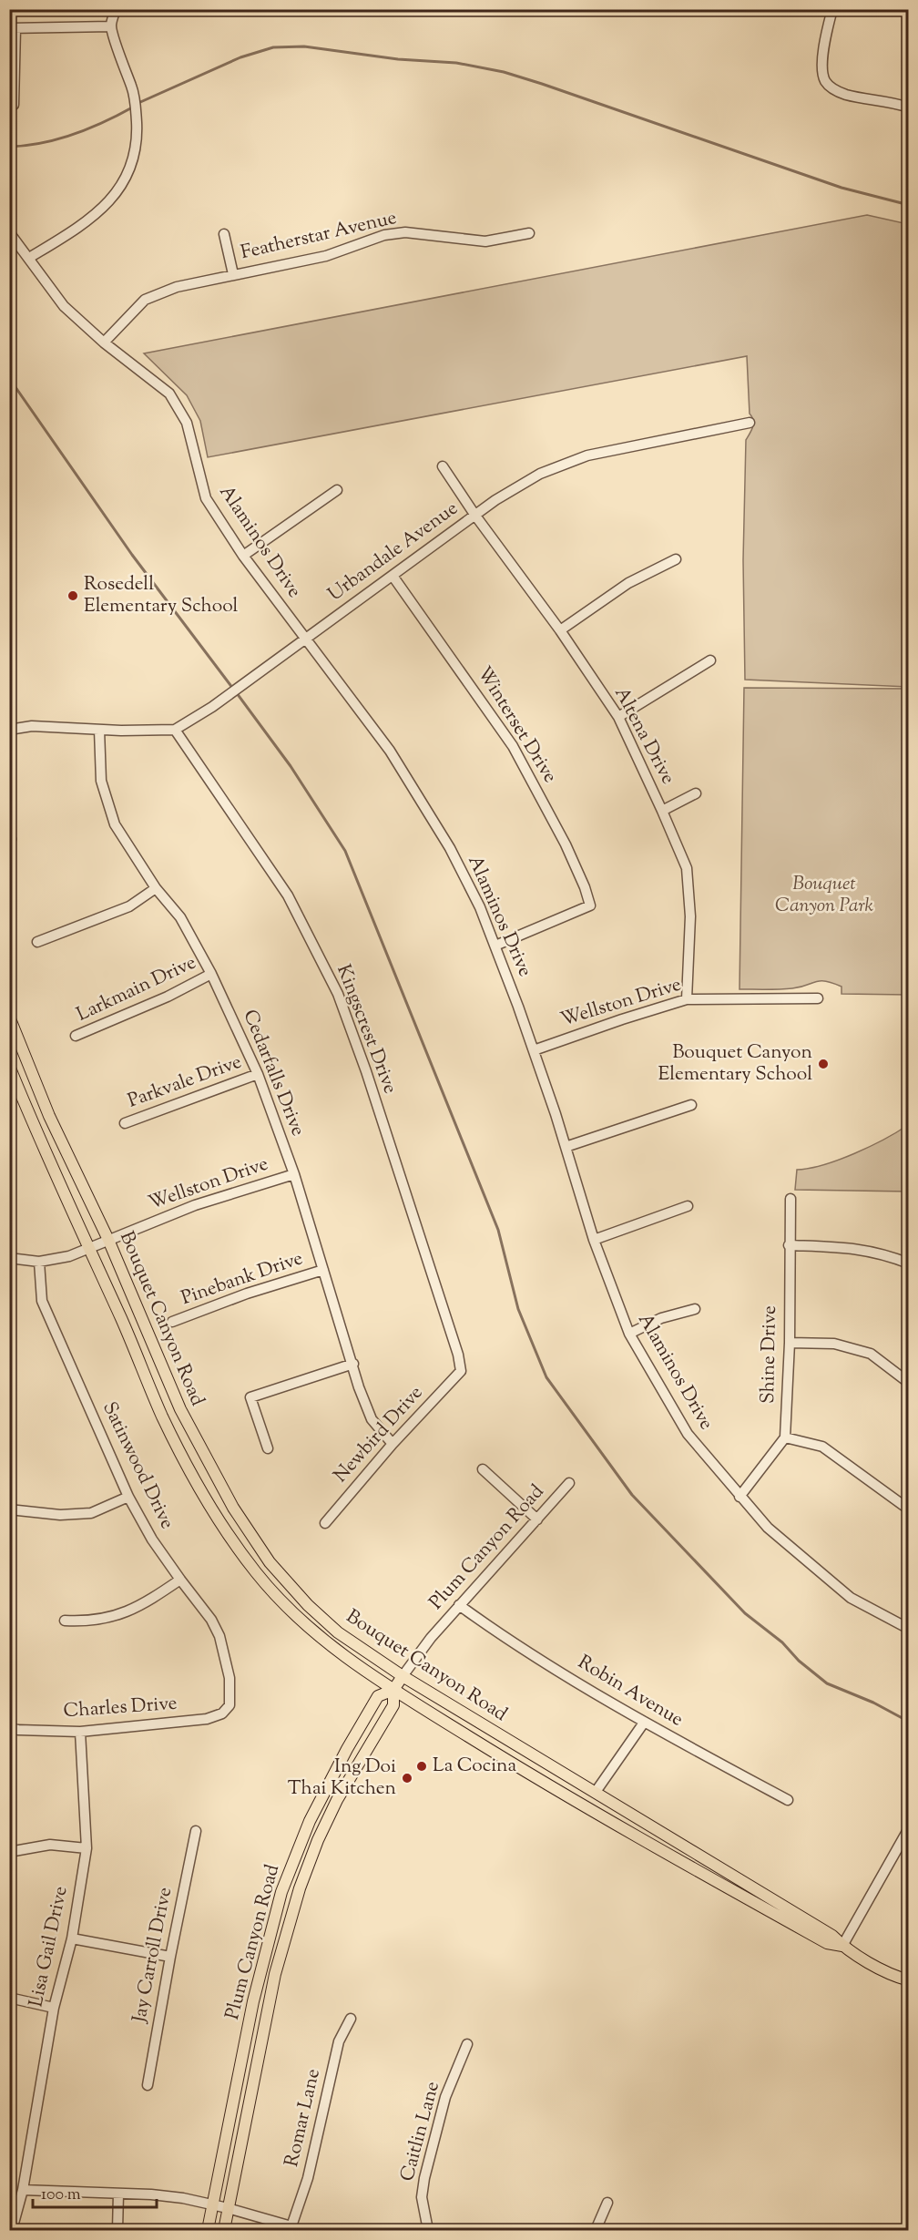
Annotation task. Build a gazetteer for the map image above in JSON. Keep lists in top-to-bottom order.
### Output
{
  "streets": {
    "main road": ["Bouquet Canyon Road", "Plum Canyon Road"],
    "street": [
      "Featherstar Avenue",
      "Alaminos Drive",
      "Urbandale Avenue",
      "Winterset Drive",
      "Altena Drive",
      "Larkmain Drive",
      "Wellston Drive",
      "Kingscrest Drive",
      "Cedarfalls Drive",
      "Parkvale Drive",
      "Pinebank Drive",
      "Shine Drive",
      "Newbird Drive",
      "Satinwood Drive",
      "Robin Avenue",
      "Charles Drive",
      "Lisa Gail Drive",
      "Jay Carroll Drive",
      "Romar Lane",
      "Caitlin Lane"
    ]
  },
  "crossings": [
    ["Featherstar Avenue", "Alaminos Drive"],
    ["Alaminos Drive", "Urbandale Avenue"],
    ["Alaminos Drive", "Winterset Drive"],
    ["Alaminos Drive", "Wellston Drive"],
    ["Urbandale Avenue", "Winterset Drive"],
    ["Urbandale Avenue", "Altena Drive"],
    ["Urbandale Avenue", "Kingscrest Drive"],
    ["Altena Drive", "Wellston Drive"],
    ["Larkmain Drive", "Cedarfalls Drive"],
    ["Wellston Drive", "Cedarfalls Drive"],
    ["Wellston Drive", "Bouquet Canyon Road"],
    ["Wellston Drive", "Satinwood Drive"],
    ["Kingscrest Drive", "Newbird Drive"],
    ["Cedarfalls Drive", "Parkvale Drive"],
    ["Cedarfalls Drive", "Pinebank Drive"],
    ["Cedarfalls Drive", "Newbird Drive"],
    ["Bouquet Canyon Road", "Plum Canyon Road"],
    ["Satinwood Drive", "Charles Drive"],
    ["Plum Canyon Road", "Robin Avenue"],
    ["Charles Drive", "Lisa Gail Drive"]
  ],
  "parks": ["Bouquet Canyon Park"],
  "places": [
    "Rosedell Elementary School",
    "Bouquet Canyon Elementary School",
    "La Cocina",
    "Ing Doi Thai Kitchen"
  ],
  "scale_bar": "100 m"
}
